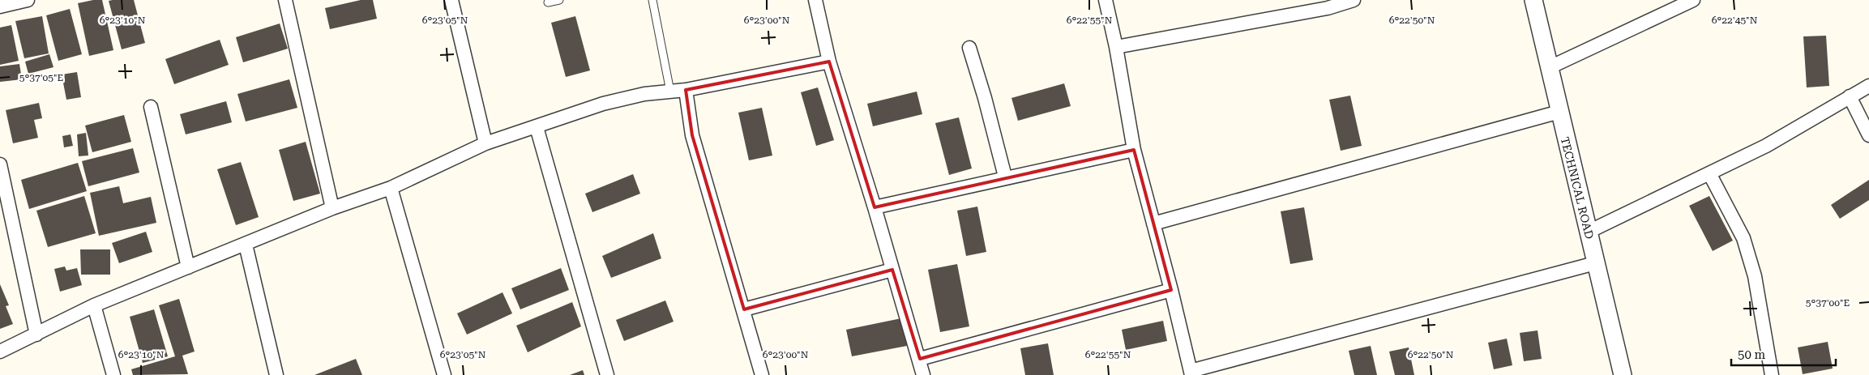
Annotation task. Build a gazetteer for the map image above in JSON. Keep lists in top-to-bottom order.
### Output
{
  "streets": {
    "street": ["TECHNICAL ROAD"]
  },
  "scale_bar": "50 m",
  "coordinates": [
    "6°22'55\"N",
    "6°22'50\"N",
    "6°22'45\"N",
    "6°23'10\"N",
    "6°23'05\"N",
    "6°23'00\"N",
    "5°37'05\"E",
    "5°37'00\"E"
  ]
}
